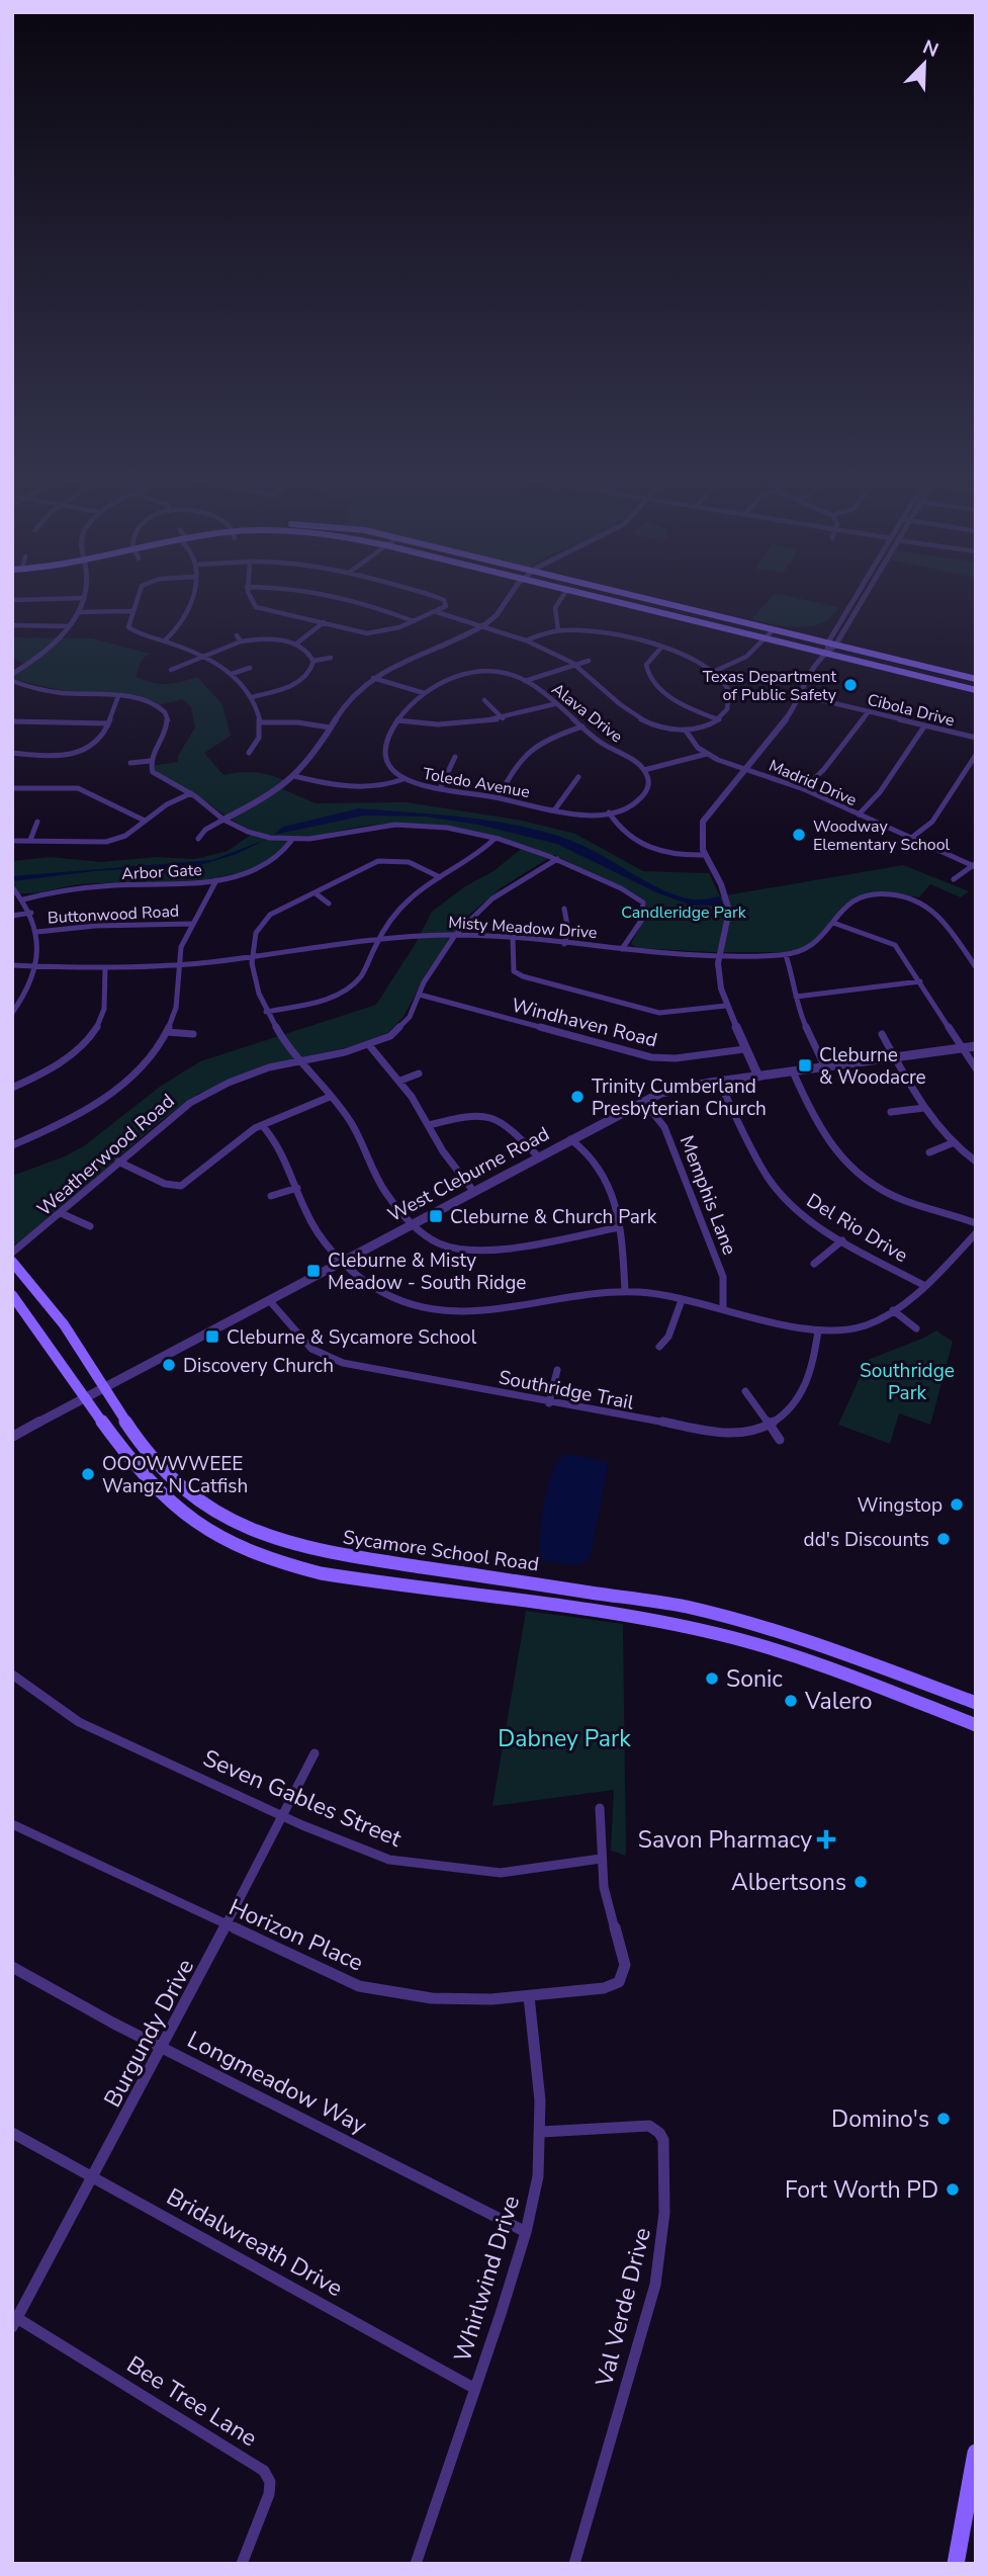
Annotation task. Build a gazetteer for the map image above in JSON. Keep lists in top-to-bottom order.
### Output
{
  "streets": {
    "main road": ["Sycamore School Road"],
    "street": [
      "Cibola Drive",
      "Alava Drive",
      "Toledo Avenue",
      "Madrid Drive",
      "Arbor Gate",
      "Buttonwood Road",
      "Misty Meadow Drive",
      "Windhaven Road",
      "Weatherwood Road",
      "West Cleburne Road",
      "Memphis Lane",
      "Del Rio Drive",
      "Southridge Trail",
      "Seven Gables Street",
      "Horizon Place",
      "Burgundy Drive",
      "Longmeadow Way",
      "Bridalwreath Drive",
      "Whirlwind Drive",
      "Val Verde Drive",
      "Bee Tree Lane"
    ]
  },
  "crossings": [
    ["Alava Drive", "Toledo Avenue"],
    ["Misty Meadow Drive", "Weatherwood Road"],
    ["Windhaven Road", "Weatherwood Road"],
    ["West Cleburne Road", "Memphis Lane"],
    ["West Cleburne Road", "Del Rio Drive"],
    ["West Cleburne Road", "Southridge Trail"],
    ["West Cleburne Road", "Sycamore School Road"],
    ["Seven Gables Street", "Horizon Place"],
    ["Seven Gables Street", "Burgundy Drive"],
    ["Horizon Place", "Burgundy Drive"],
    ["Horizon Place", "Whirlwind Drive"],
    ["Burgundy Drive", "Longmeadow Way"],
    ["Burgundy Drive", "Bridalwreath Drive"],
    ["Burgundy Drive", "Bee Tree Lane"],
    ["Longmeadow Way", "Whirlwind Drive"],
    ["Bridalwreath Drive", "Whirlwind Drive"],
    ["Whirlwind Drive", "Val Verde Drive"]
  ],
  "parks": ["Candleridge Park", "Southridge Park", "Dabney Park"],
  "places": {
    "other": [
      "Texas Department of Public Safety",
      "Woodway Elementary School",
      "Trinity Cumberland Presbyterian Church",
      "Discovery Church",
      "OOOWWWEEE Wangz N Catfish",
      "Wingstop",
      "dd's Discounts",
      "Sonic",
      "Valero",
      "Albertsons",
      "Domino's",
      "Fort Worth PD"
    ],
    "transit": [
      "Cleburne & Woodacre",
      "Cleburne & Church Park",
      "Cleburne & Misty Meadow - South Ridge",
      "Cleburne & Sycamore School"
    ],
    "health": ["Savon Pharmacy"]
  },
  "north": "top right"
}
